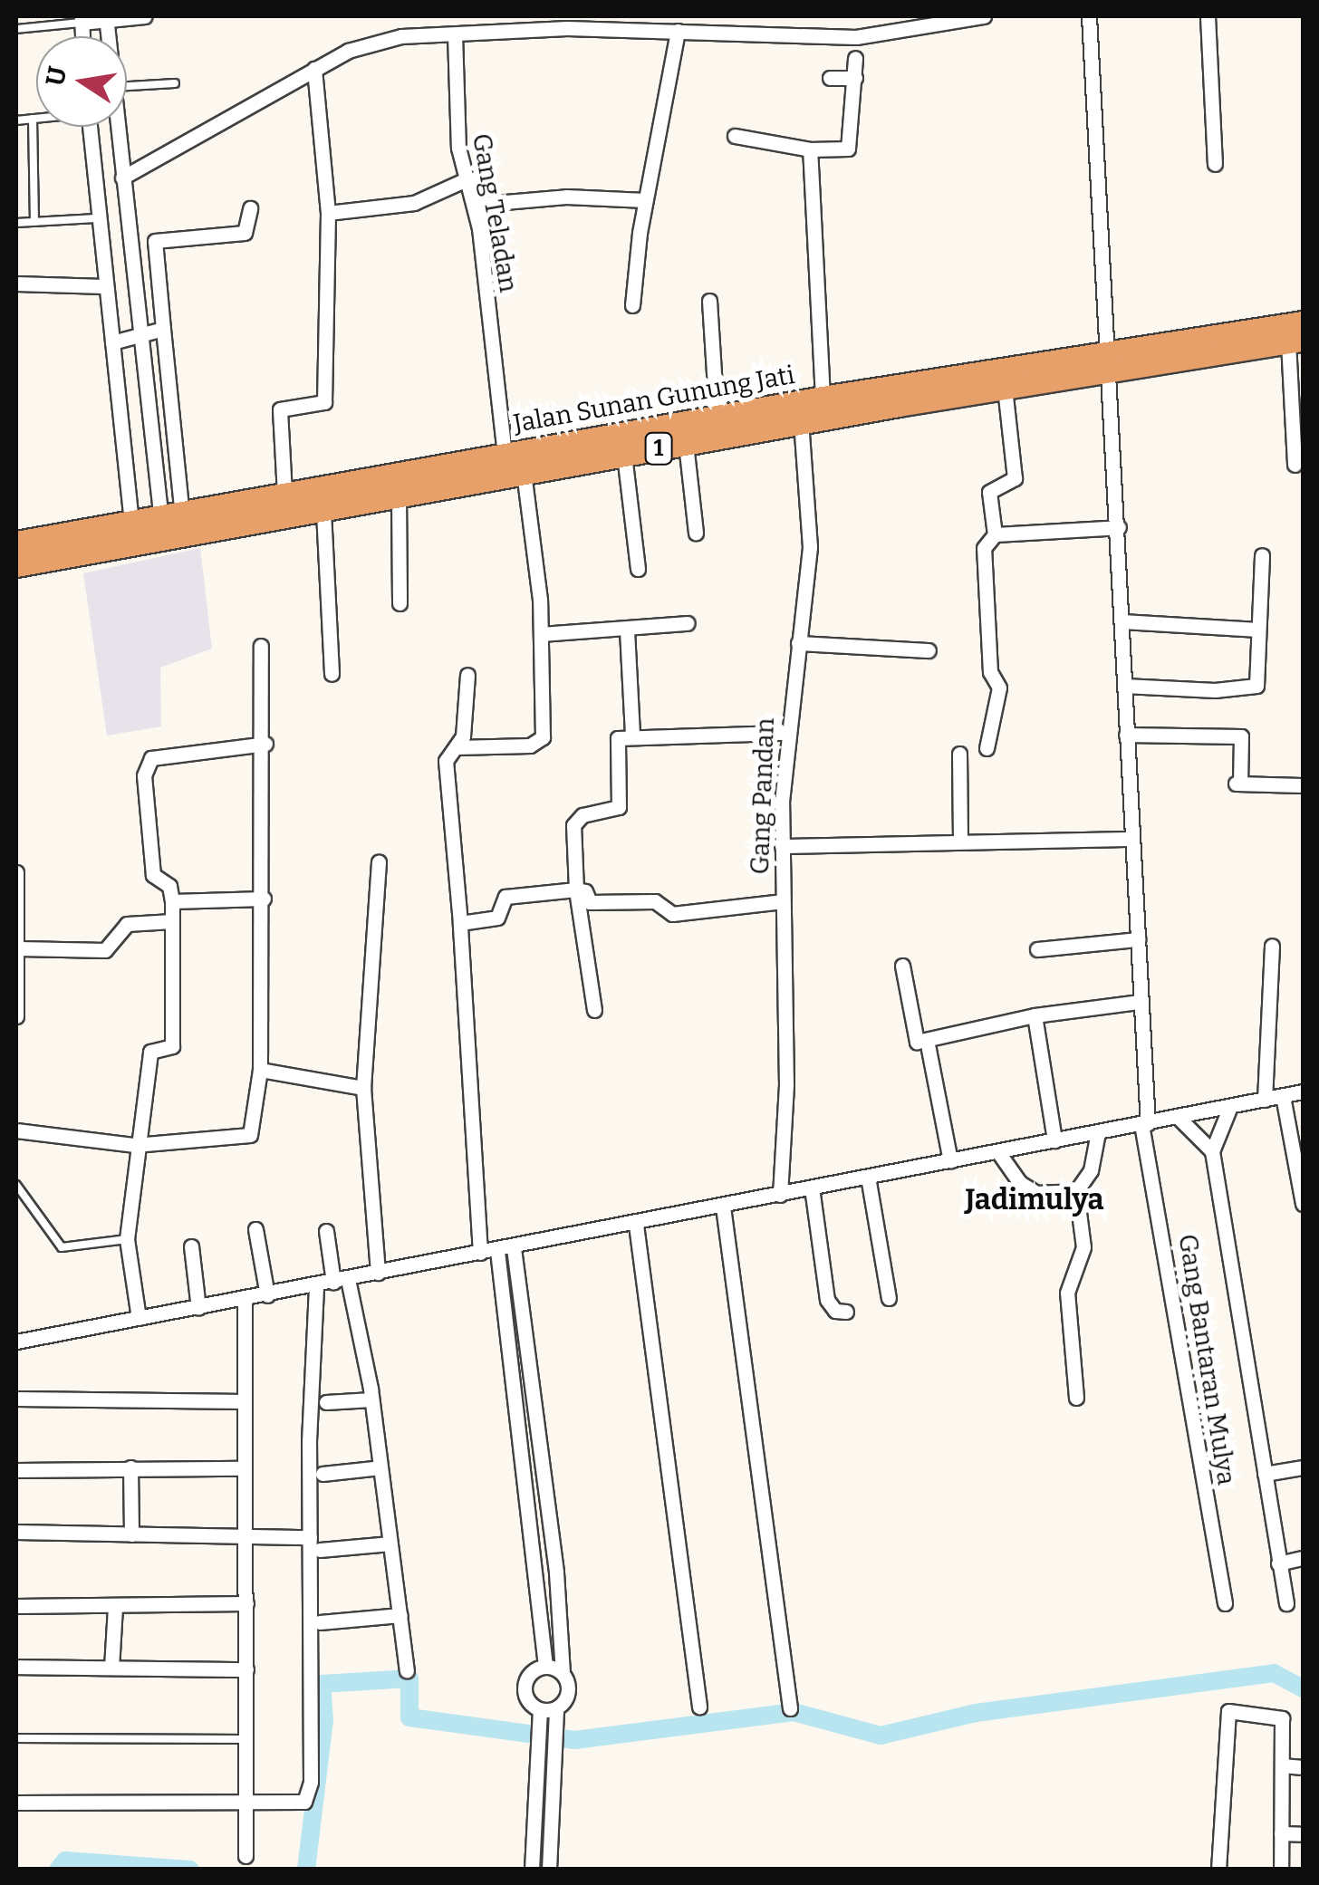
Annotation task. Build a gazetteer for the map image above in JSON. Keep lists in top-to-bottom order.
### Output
{
  "streets": {
    "highway": ["Jalan Sunan Gunung Jati", "1"],
    "street": ["Gang Teladan", "Gang Pandan", "Gang Bantaran Mulya"]
  },
  "crossings": [
    ["Gang Teladan", "Jalan Sunan Gunung Jati"],
    ["Gang Teladan", "1"],
    ["Jalan Sunan Gunung Jati", "1"],
    ["Jalan Sunan Gunung Jati", "Gang Pandan"],
    ["Jalan Sunan Gunung Jati", "Gang Bantaran Mulya"],
    ["1", "Gang Pandan"],
    ["1", "Gang Bantaran Mulya"]
  ],
  "districts": ["Jadimulya"],
  "north": "left"
}
